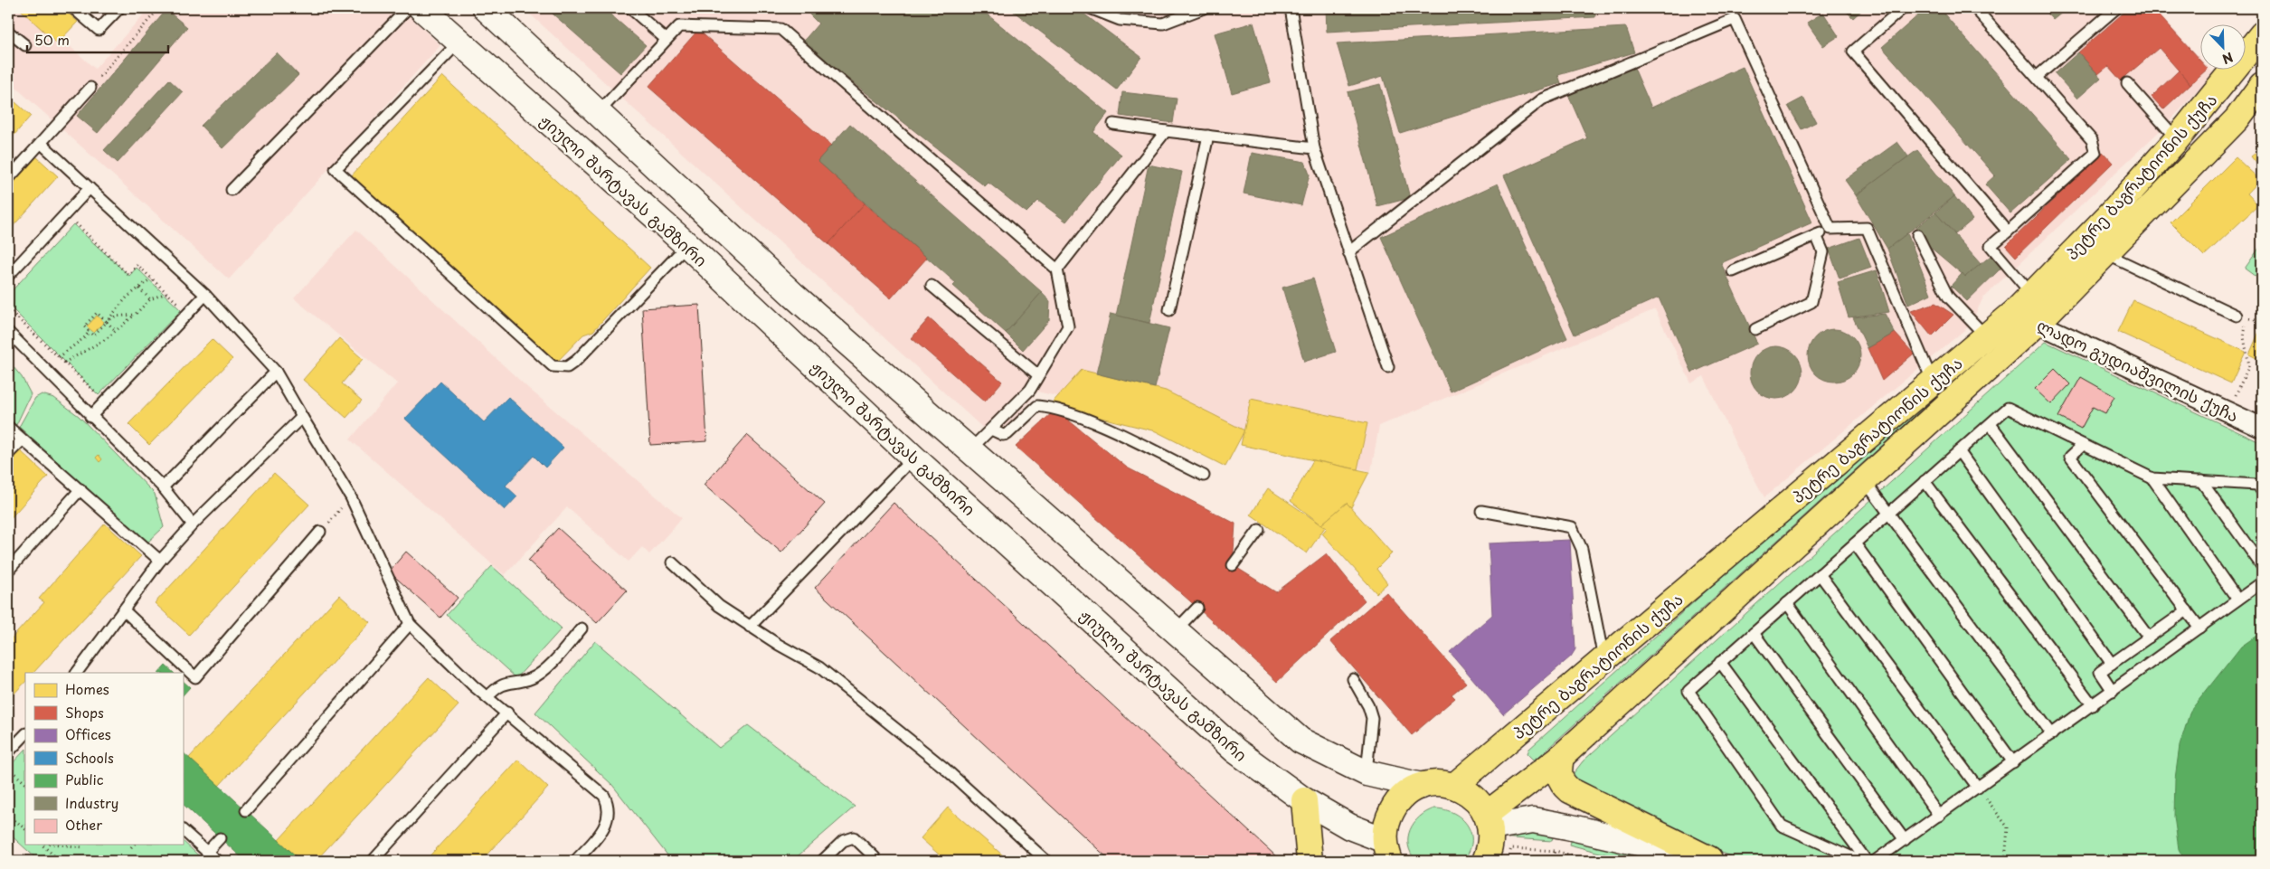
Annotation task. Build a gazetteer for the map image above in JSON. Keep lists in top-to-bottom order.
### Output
{
  "streets": {
    "main road": ["პეტრე ბაგრატიონის ქუჩა", "ჟიული შარტავას გამზირი"],
    "street": ["ლადო გუდიაშვილის ქუჩა"]
  },
  "crossings": [
    ["პეტრე ბაგრატიონის ქუჩა", "ლადო გუდიაშვილის ქუჩა"]
  ],
  "legend": [
    "Homes",
    "Shops",
    "Offices",
    "Schools",
    "Public",
    "Industry",
    "Other"
  ],
  "scale_bar": "50 m",
  "north": "bottom right"
}
